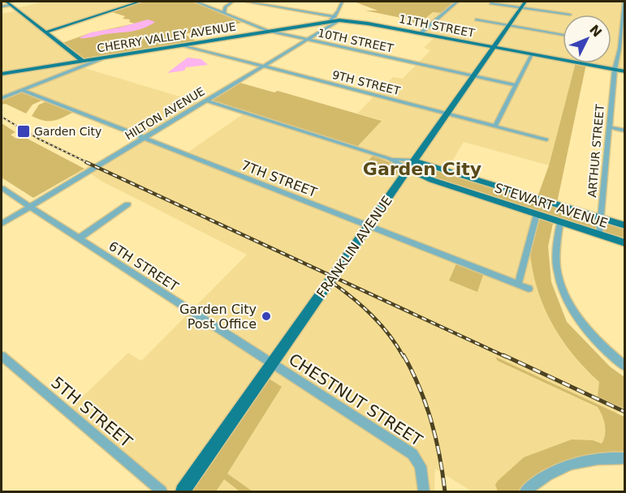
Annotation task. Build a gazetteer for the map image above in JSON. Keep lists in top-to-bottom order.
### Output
{
  "streets": {
    "main road": [
      "11TH STREET",
      "CHERRY VALLEY AVENUE",
      "STEWART AVENUE",
      "FRANKLIN AVENUE"
    ],
    "street": [
      "10TH STREET",
      "9TH STREET",
      "HILTON AVENUE",
      "ARTHUR STREET",
      "7TH STREET",
      "6TH STREET",
      "CHESTNUT STREET",
      "5TH STREET"
    ]
  },
  "crossings": [
    ["11TH STREET", "CHERRY VALLEY AVENUE"],
    ["11TH STREET", "HILTON AVENUE"],
    ["11TH STREET", "ARTHUR STREET"],
    ["11TH STREET", "FRANKLIN AVENUE"],
    ["CHERRY VALLEY AVENUE", "10TH STREET"],
    ["CHERRY VALLEY AVENUE", "9TH STREET"],
    ["CHERRY VALLEY AVENUE", "HILTON AVENUE"],
    ["10TH STREET", "HILTON AVENUE"],
    ["10TH STREET", "FRANKLIN AVENUE"],
    ["9TH STREET", "HILTON AVENUE"],
    ["9TH STREET", "FRANKLIN AVENUE"],
    ["HILTON AVENUE", "7TH STREET"],
    ["HILTON AVENUE", "STEWART AVENUE"],
    ["HILTON AVENUE", "6TH STREET"],
    ["ARTHUR STREET", "STEWART AVENUE"],
    ["7TH STREET", "FRANKLIN AVENUE"],
    ["STEWART AVENUE", "FRANKLIN AVENUE"],
    ["FRANKLIN AVENUE", "6TH STREET"],
    ["FRANKLIN AVENUE", "CHESTNUT STREET"],
    ["6TH STREET", "CHESTNUT STREET"]
  ],
  "districts": ["Garden City"],
  "places": {
    "transit": ["Garden City"],
    "other": ["Garden City Post Office"]
  },
  "north": "top right"
}
